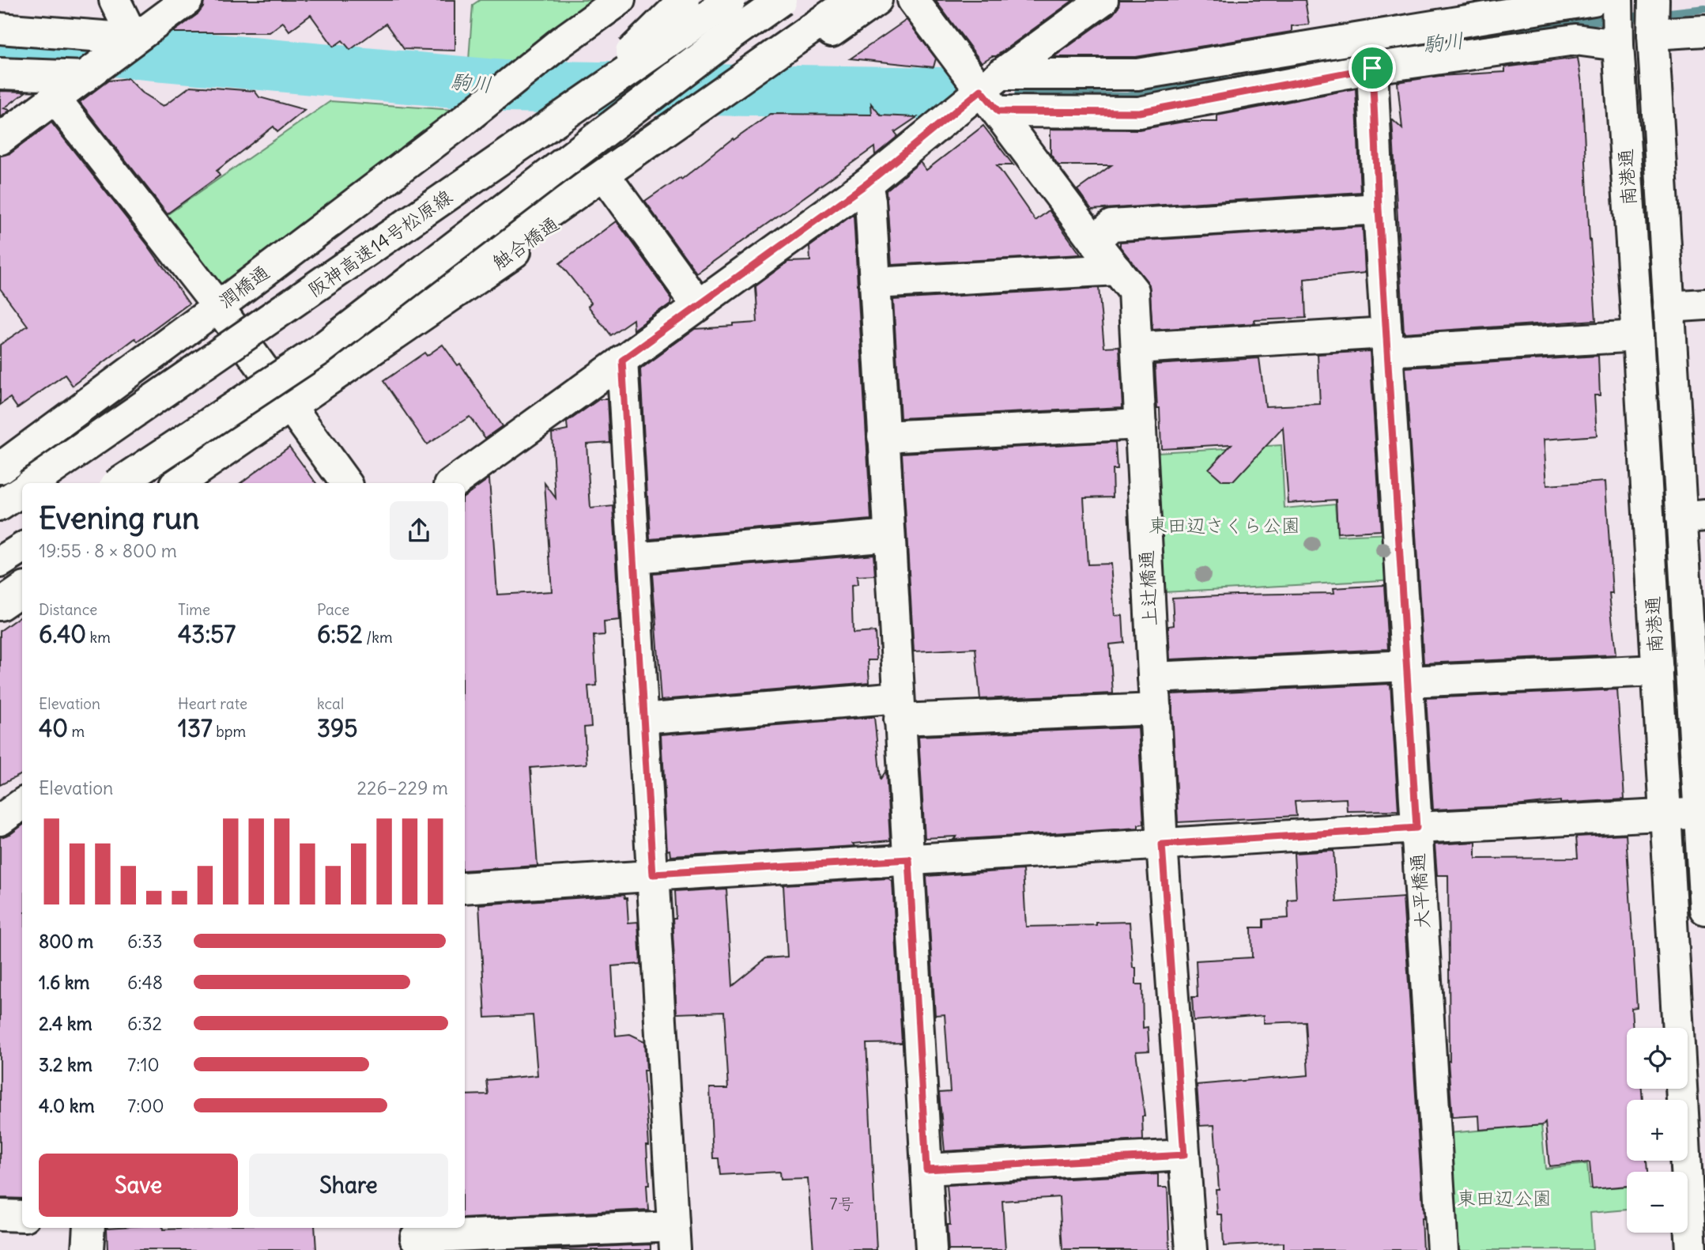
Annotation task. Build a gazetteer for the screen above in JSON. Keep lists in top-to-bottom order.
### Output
{
  "streets": {
    "main road": [
      "南港通",
      "阪神高速14号松原線",
      "触合橋通",
      "潤橋通",
      "上辻橋通",
      "大平橋通"
    ]
  },
  "water": ["駒川"],
  "parks": ["東田辺さくら公園", "東田辺公園"],
  "house_numbers": ["7号"],
  "page": {
    "heading": ["Evening run", "19:55 · 8 × 800 m"],
    "stats": [
      ["Distance", "6.40 km"],
      ["Time", "43:57"],
      ["Pace", "6:52 /km"],
      ["Elevation", "40 m"],
      ["Heart rate", "137 bpm"],
      ["kcal", "395"]
    ],
    "chart": ["Elevation", "226–229 m"],
    "list": [
      {
        "name": "800 m",
        "note": "6:33"
      },
      {
        "name": "1.6 km",
        "note": "6:48"
      },
      {
        "name": "2.4 km",
        "note": "6:32"
      },
      {
        "name": "3.2 km",
        "note": "7:10"
      },
      {
        "name": "4.0 km",
        "note": "7:00"
      }
    ],
    "map_buttons": ["+", "−"],
    "buttons": ["Save", "Share"]
  }
}
